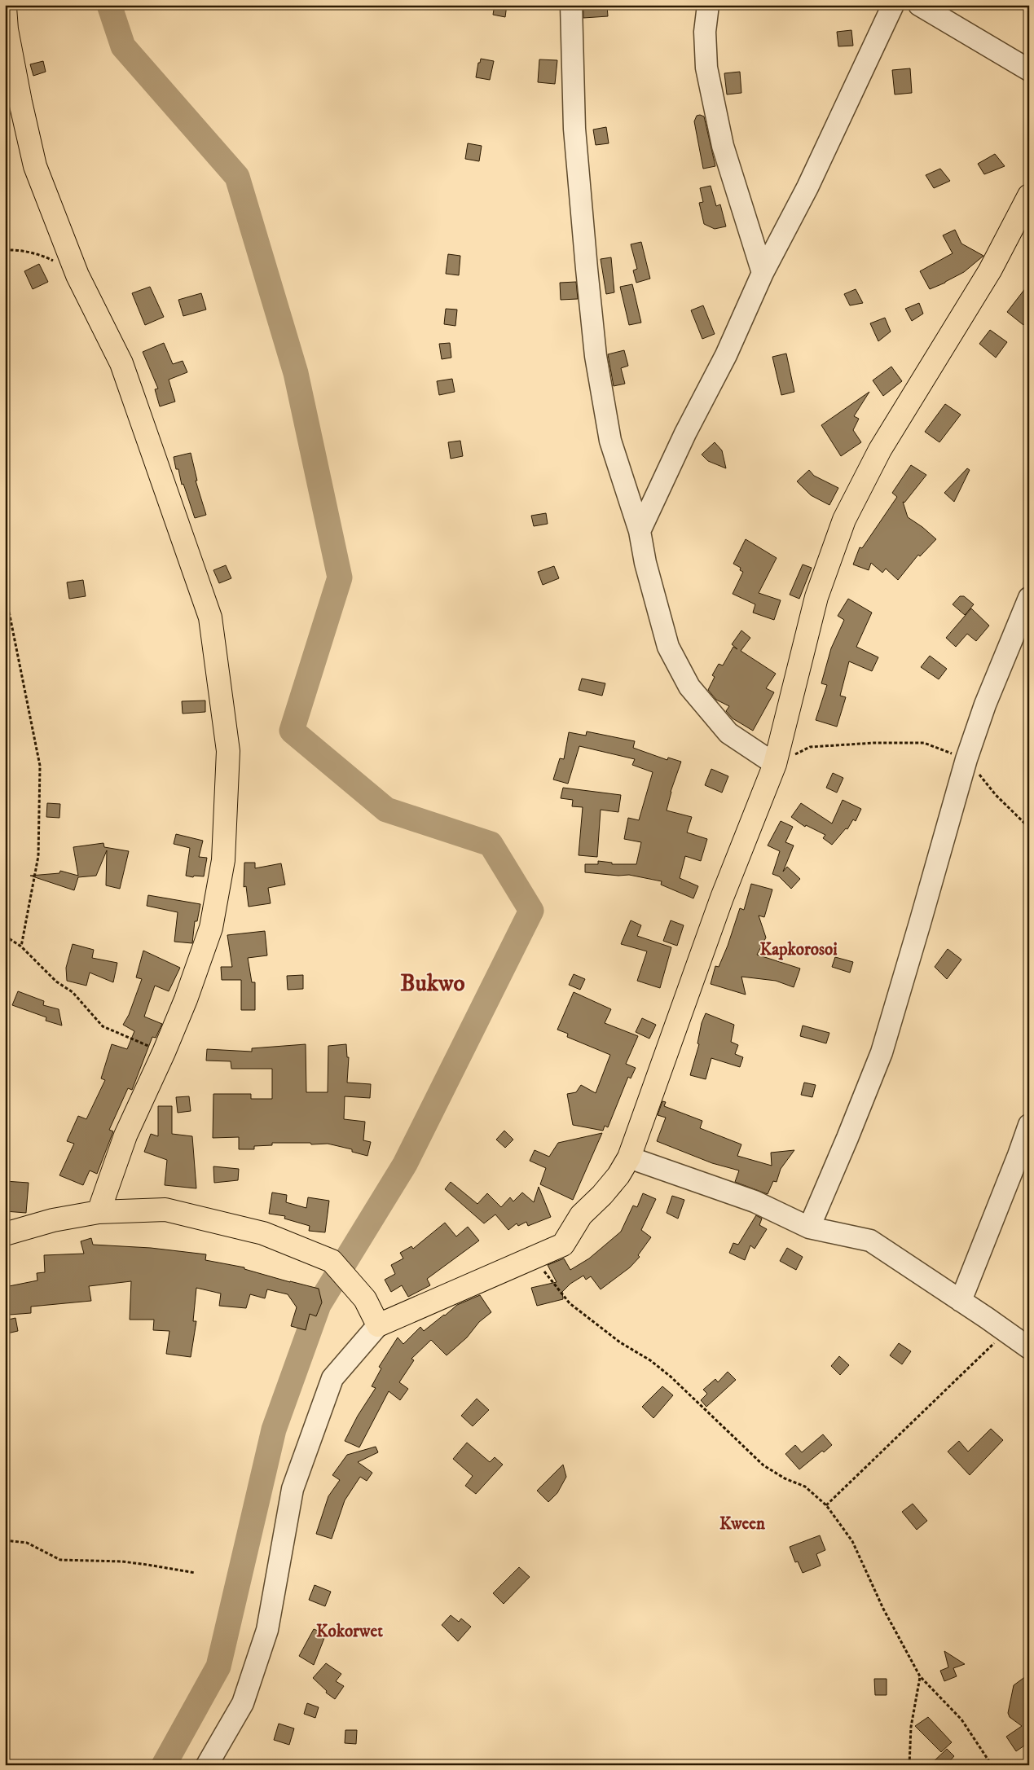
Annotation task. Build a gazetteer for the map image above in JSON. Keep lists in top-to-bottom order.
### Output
{
  "districts": [
    "Kapkorosoi",
    "Bukwo",
    "Kween",
    "Kokorwet"
  ]
}
